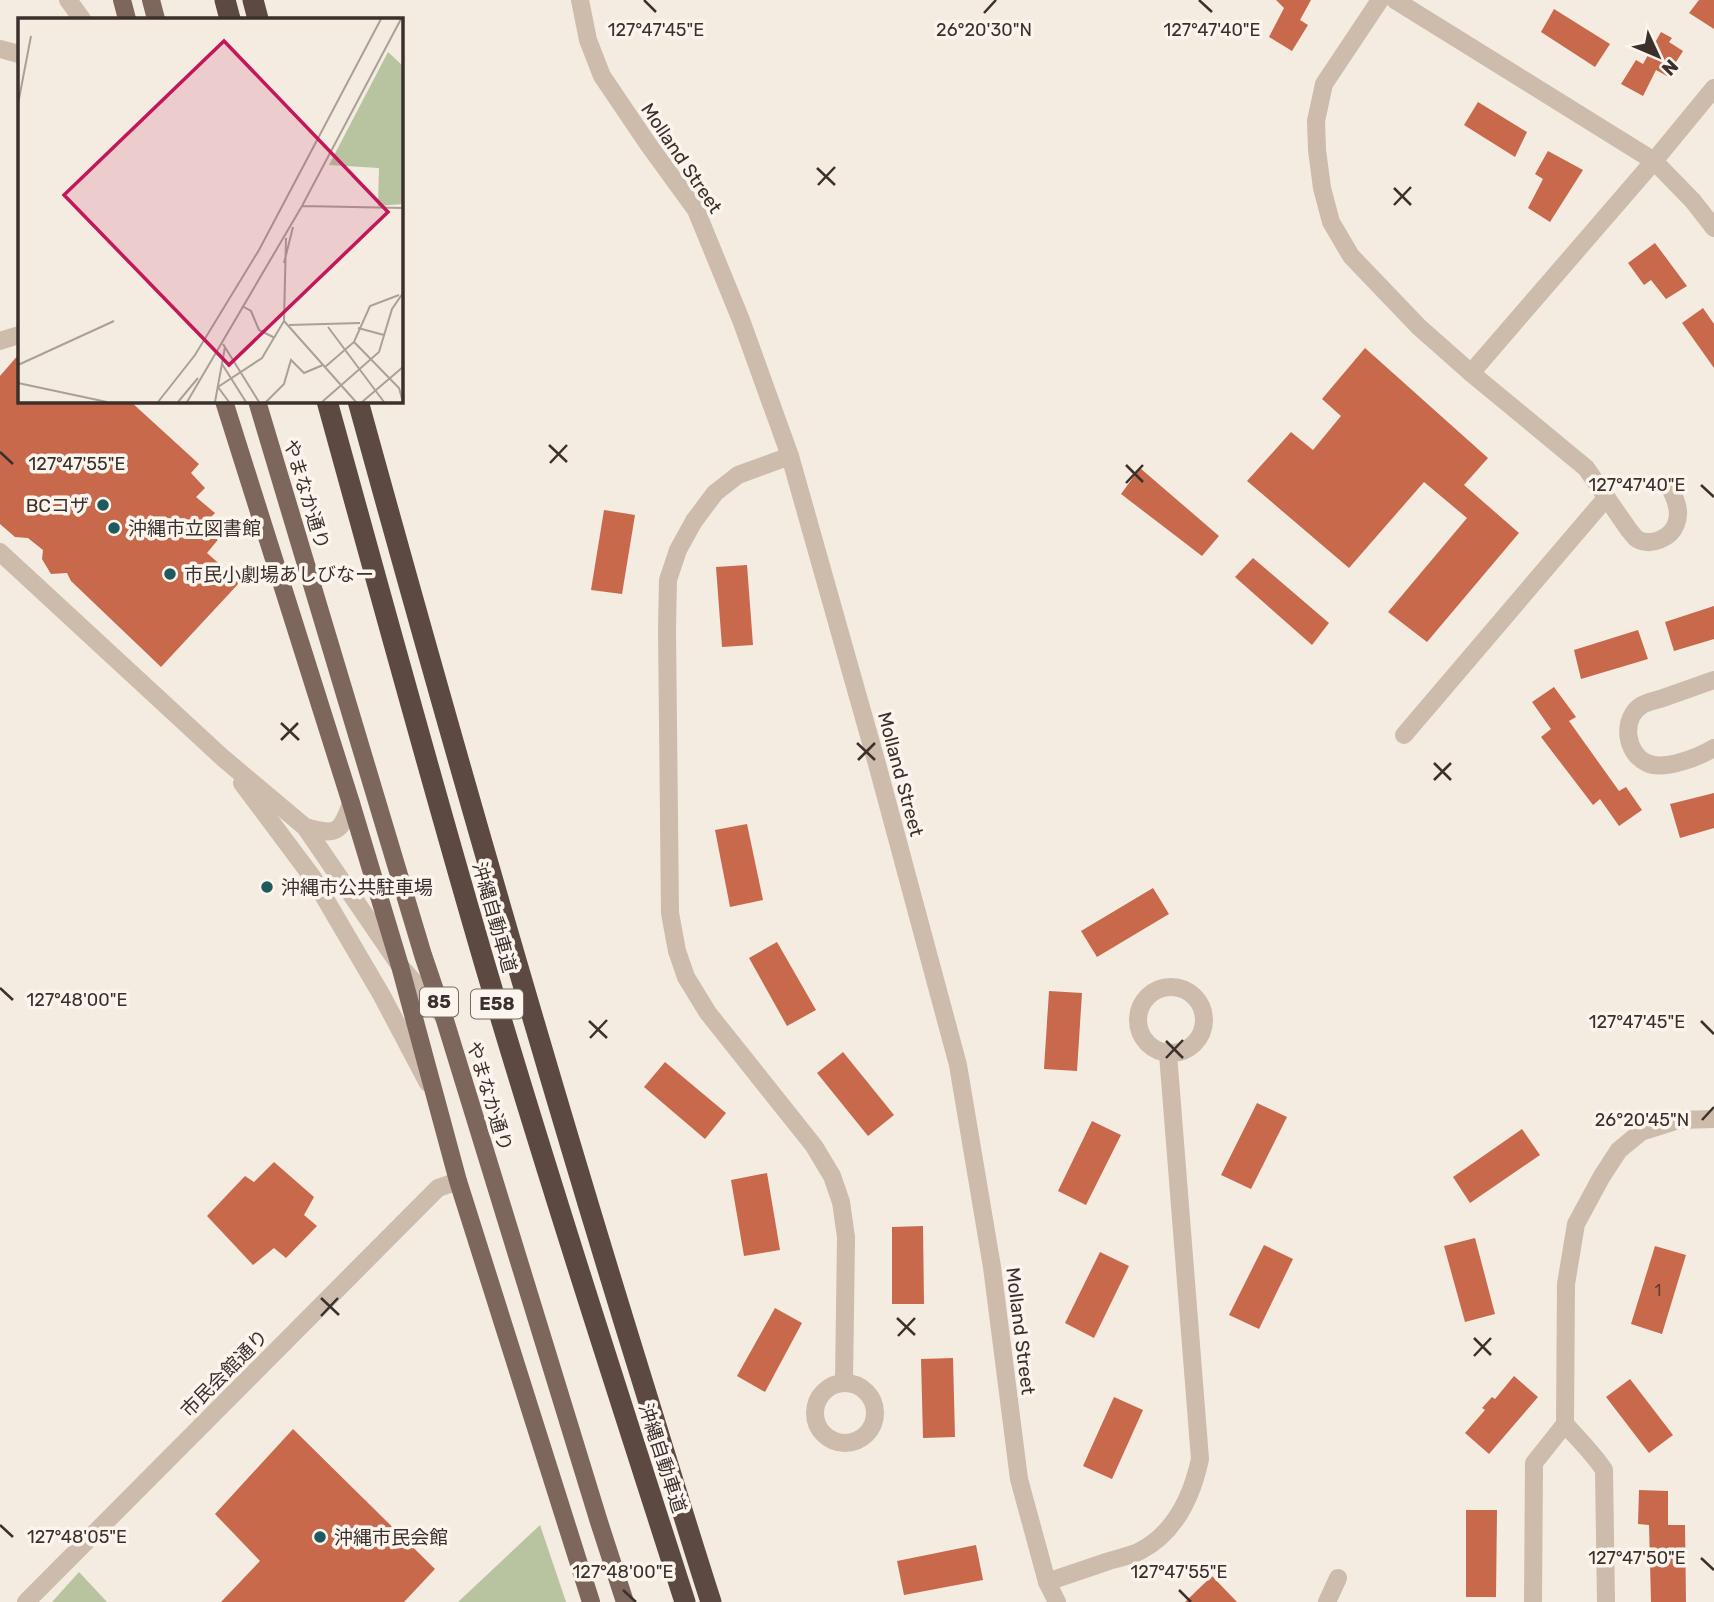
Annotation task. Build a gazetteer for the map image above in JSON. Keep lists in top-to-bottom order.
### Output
{
  "streets": {
    "highway": ["沖縄自動車道", "E58"],
    "main road": ["やまなか通り", "85"],
    "street": ["Molland Street", "市民会館通り"]
  },
  "crossings": [
    ["85", "市民会館通り"]
  ],
  "places": [
    "BCコザ",
    "沖縄市立図書館",
    "市民小劇場あしびなー",
    "沖縄市公共駐車場",
    "沖縄市民会館"
  ],
  "house_numbers": ["1"],
  "north": "bottom right",
  "coordinates": [
    "127°47'45\"E",
    "127°47'40\"E",
    "26°20'30\"N",
    "127°47'55\"E",
    "127°48'00\"E",
    "26°20'45\"N",
    "127°48'05\"E",
    "127°47'50\"E"
  ]
}
